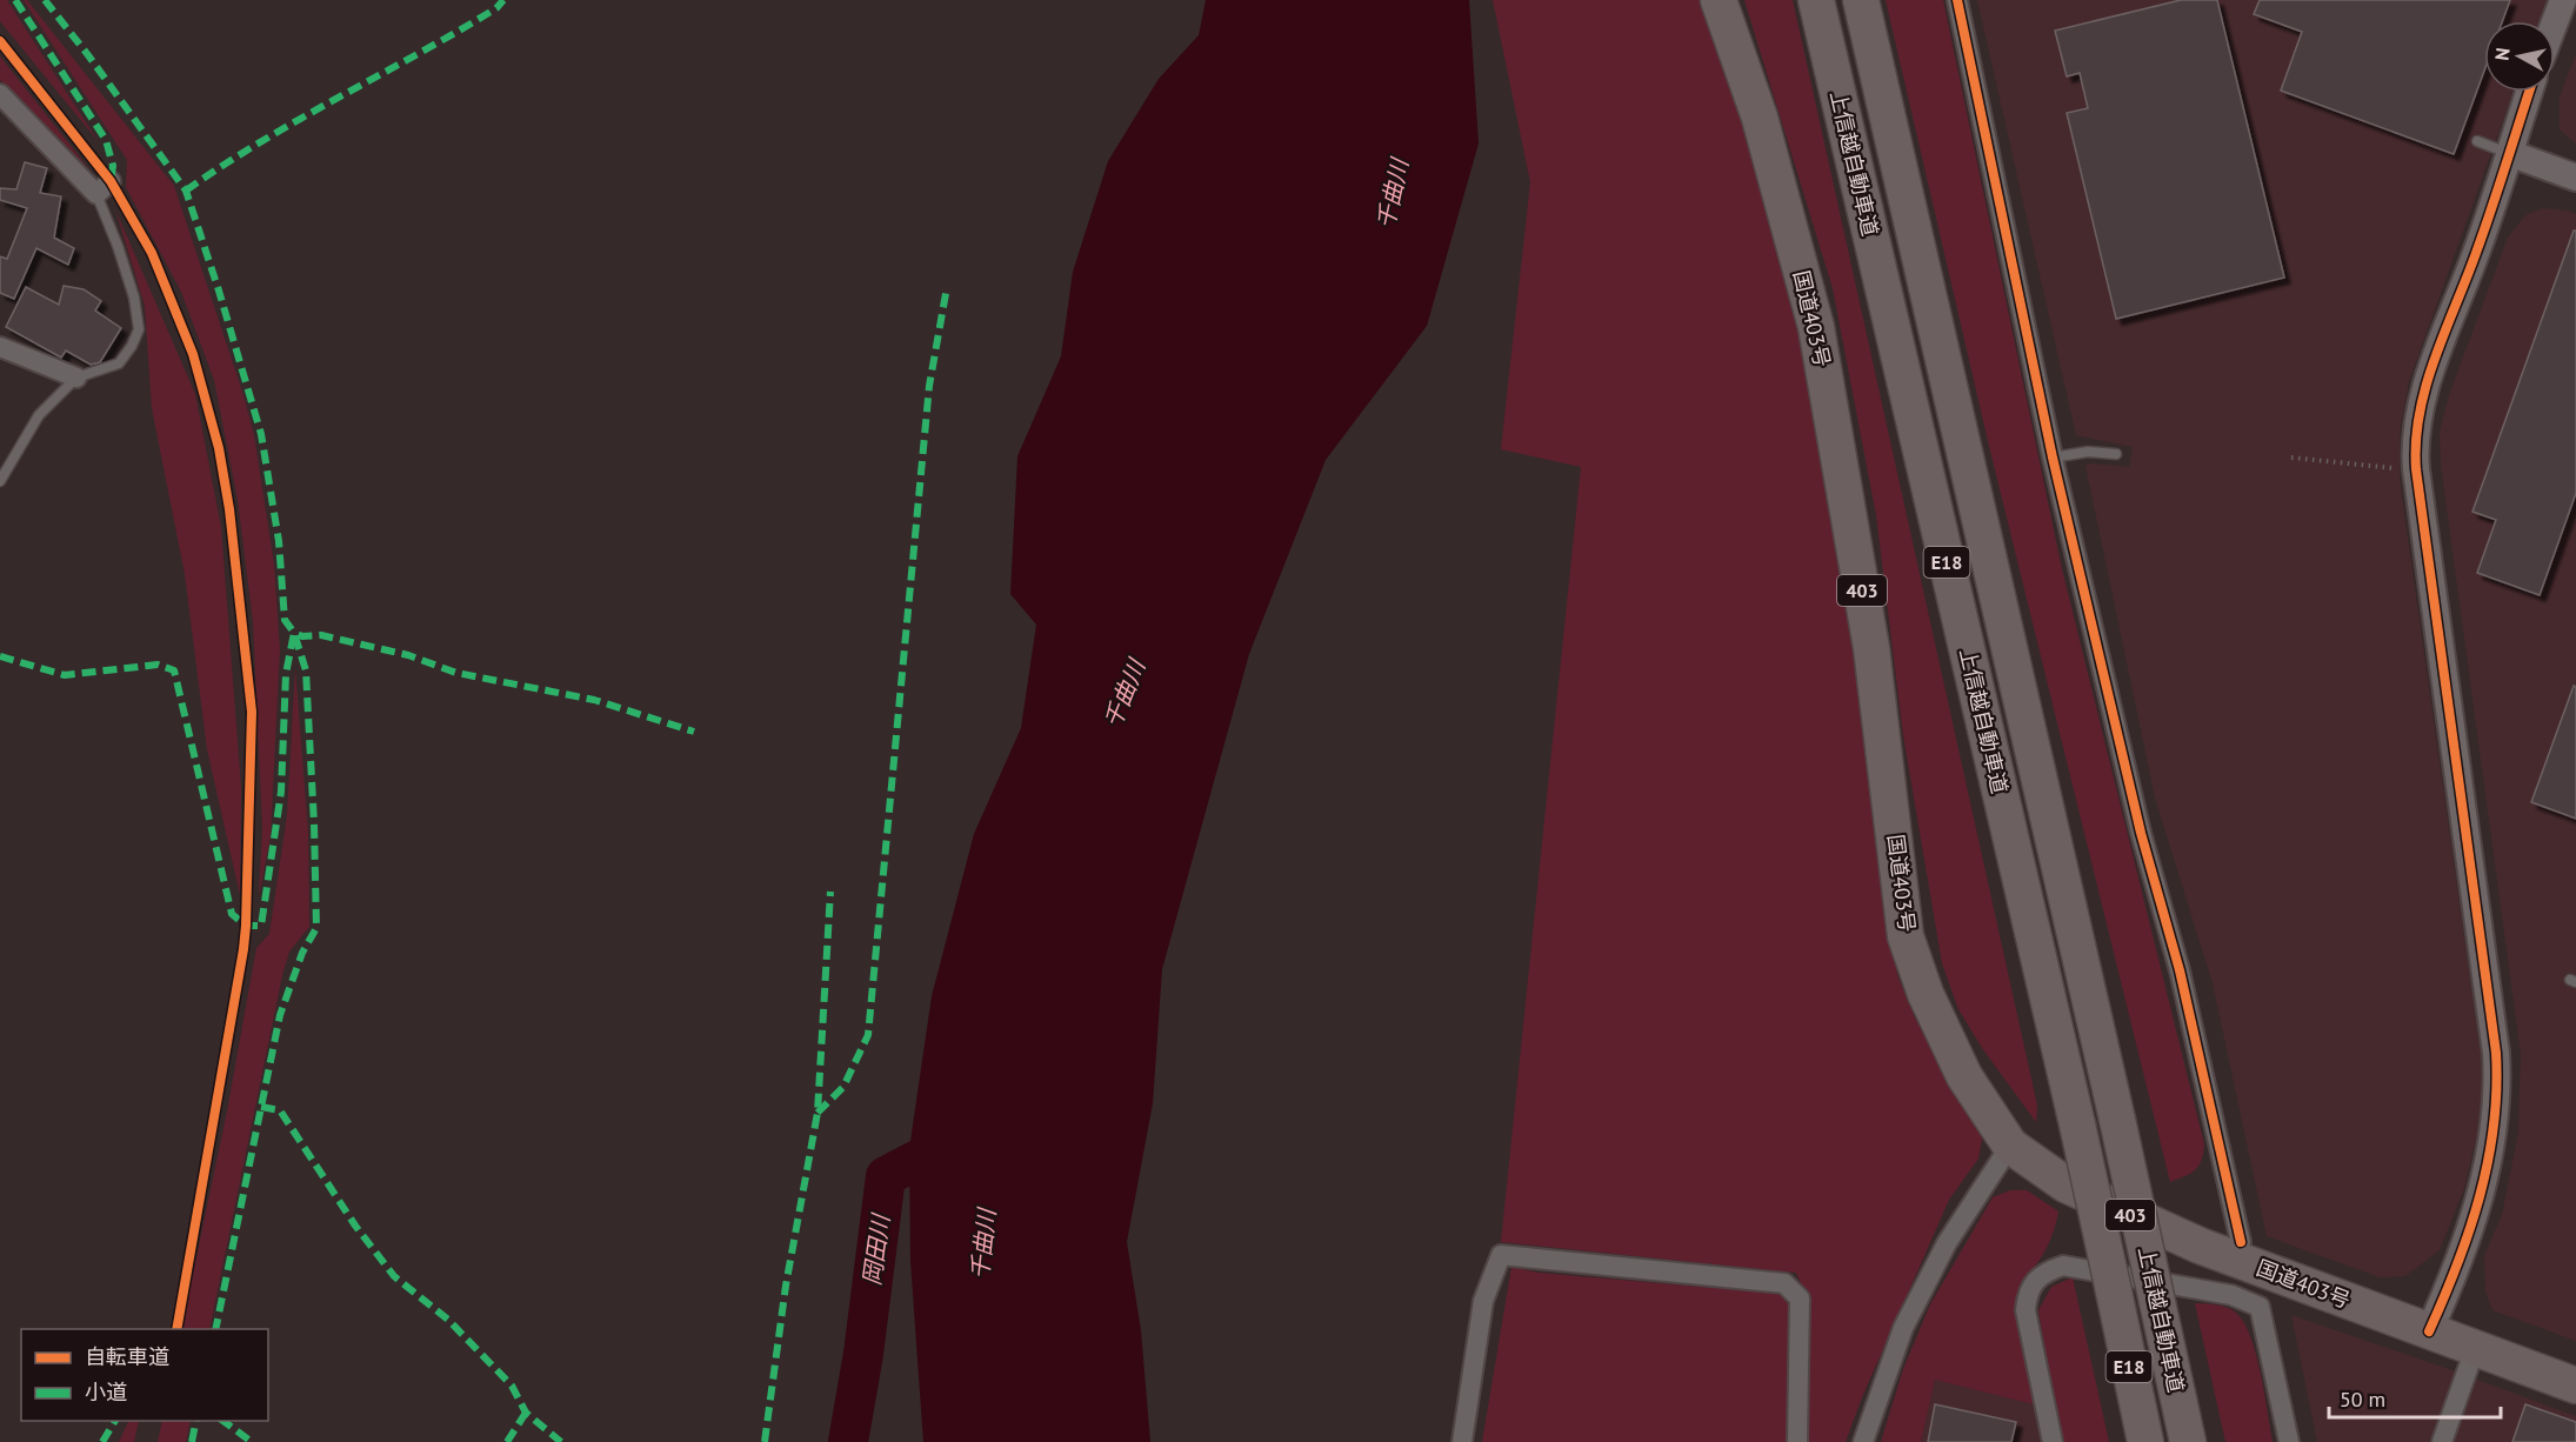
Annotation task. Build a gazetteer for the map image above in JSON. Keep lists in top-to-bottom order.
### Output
{
  "streets": {
    "highway": [
      "上信越自動車道",
      "国道403号",
      "E18",
      "403"
    ]
  },
  "water": ["千曲川", "岡田川"],
  "legend": ["自転車道", "小道"],
  "scale_bar": "50 m",
  "north": "left"
}
